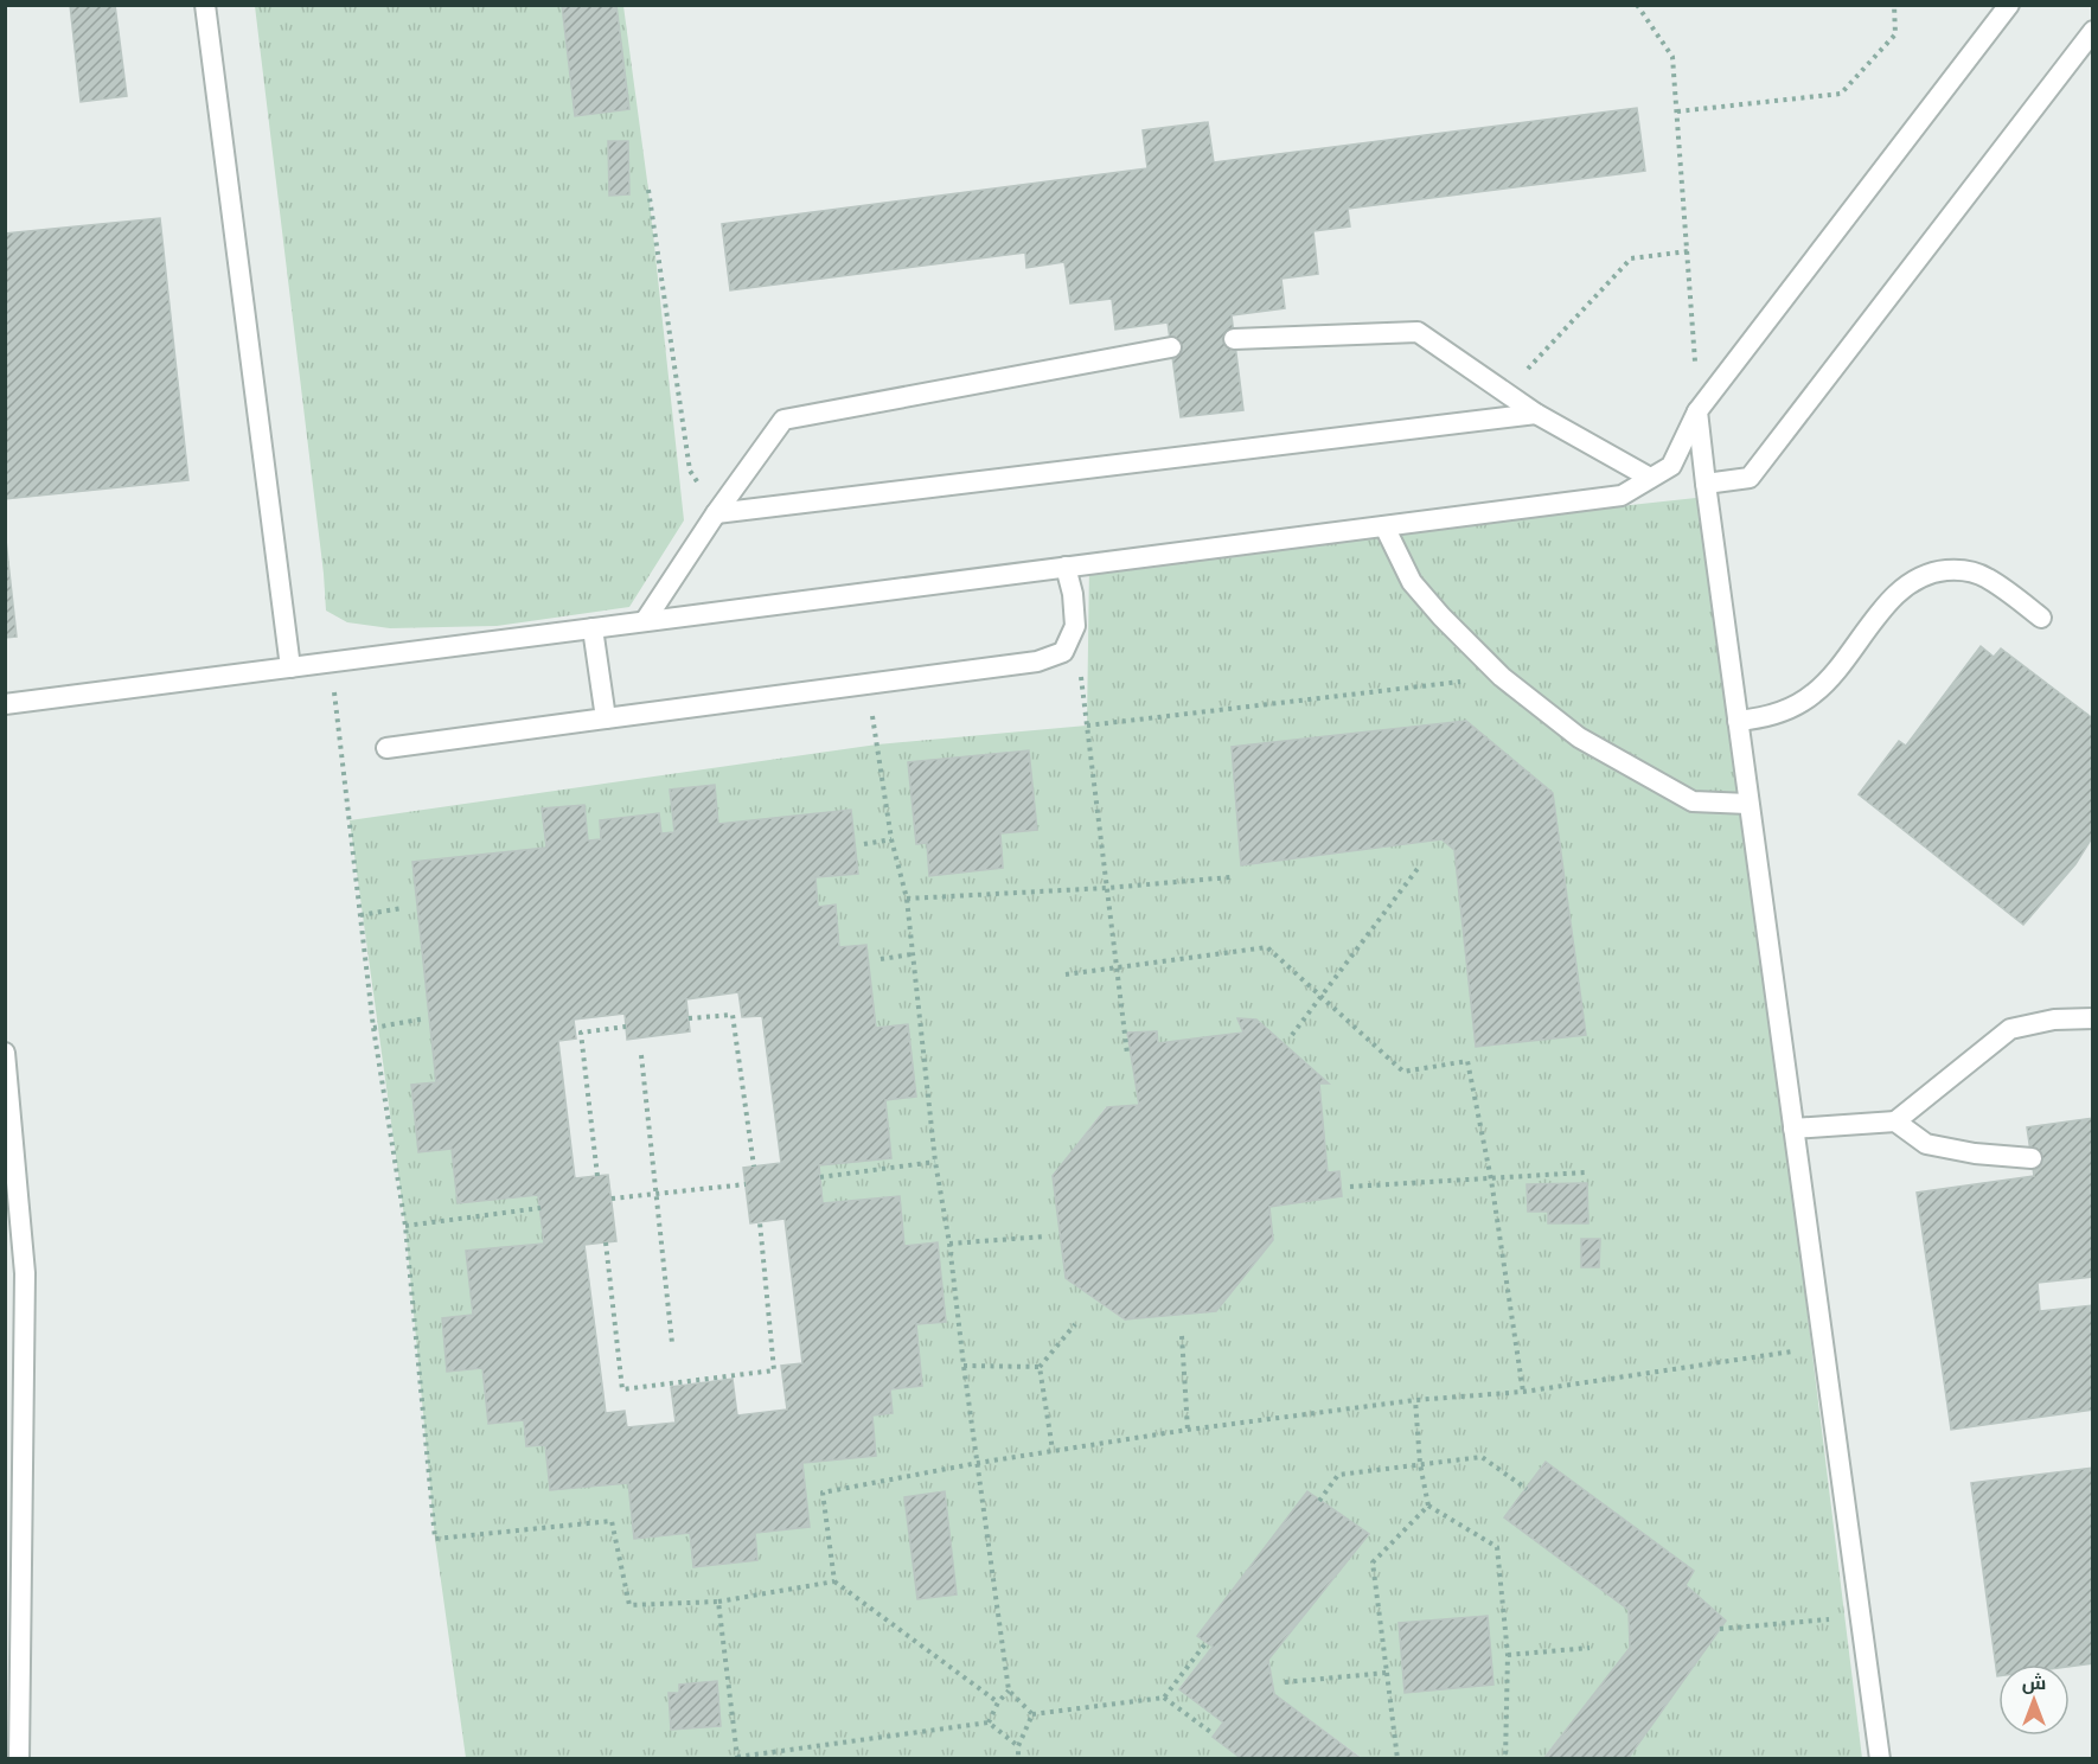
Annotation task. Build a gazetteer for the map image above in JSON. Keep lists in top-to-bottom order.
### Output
{
  "north": "top"
}
